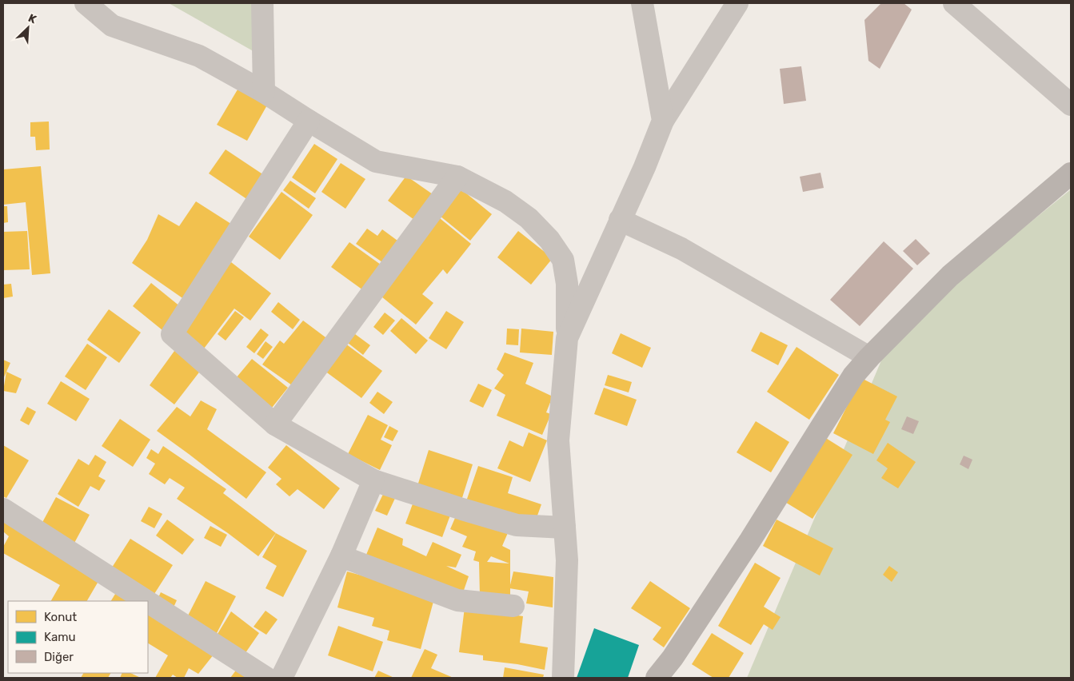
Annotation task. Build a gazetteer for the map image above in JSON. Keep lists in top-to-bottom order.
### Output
{
  "legend": ["Konut", "Kamu", "Diğer"],
  "north": "top right"
}
